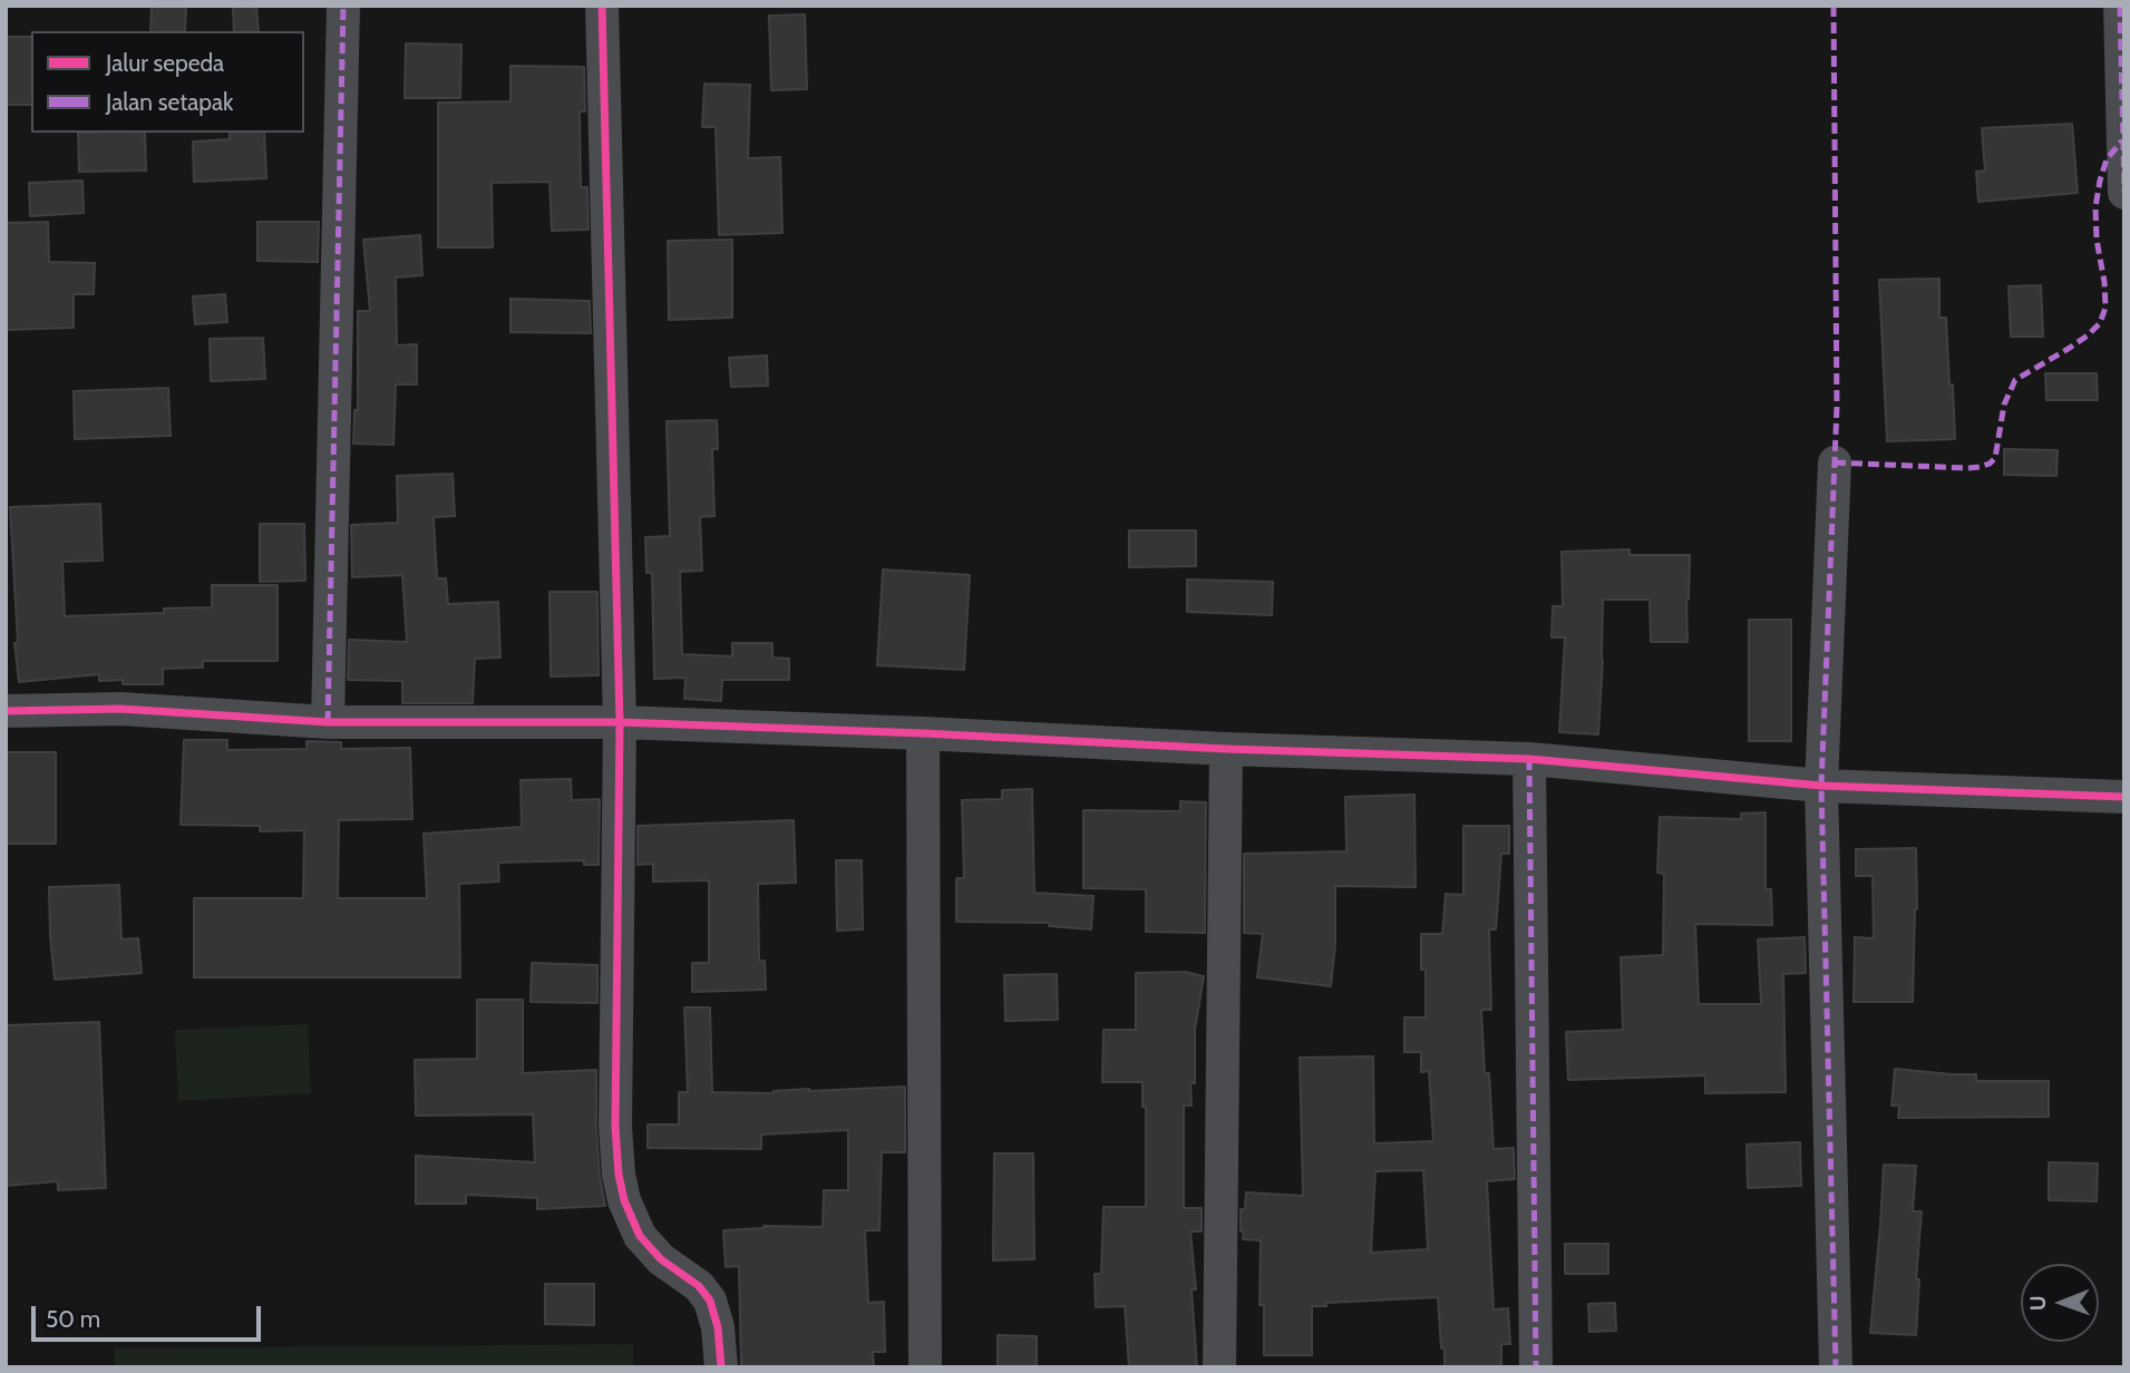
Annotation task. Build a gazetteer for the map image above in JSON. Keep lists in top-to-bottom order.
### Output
{
  "legend": ["Jalur sepeda", "Jalan setapak"],
  "scale_bar": "50 m",
  "north": "left"
}
